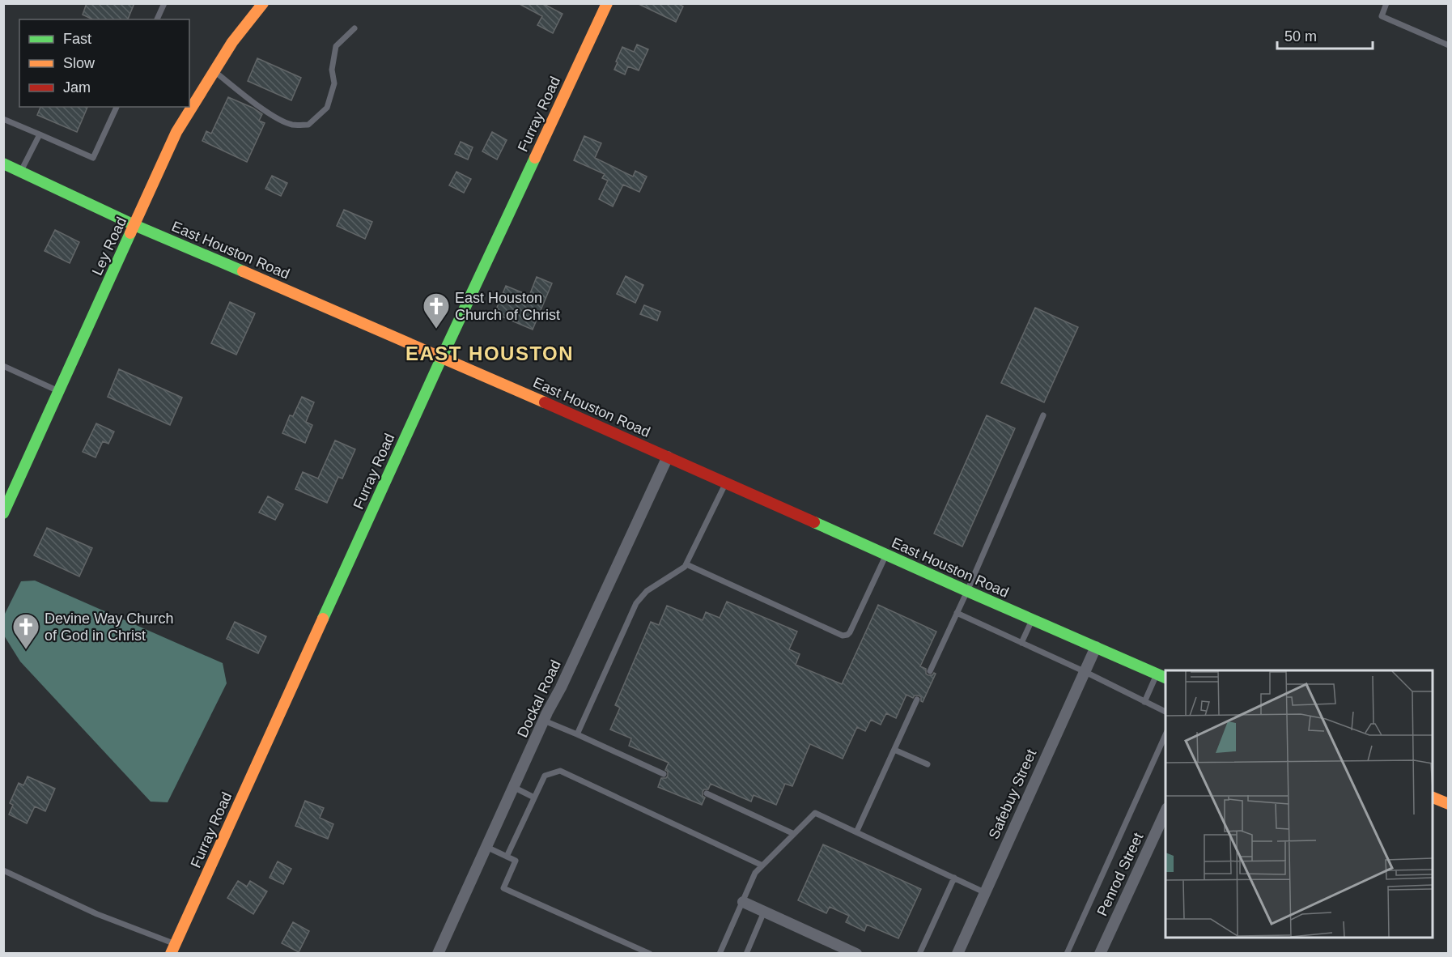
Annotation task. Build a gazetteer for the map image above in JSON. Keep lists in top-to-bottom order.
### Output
{
  "streets": {
    "street": [
      "Furray Road",
      "Ley Road",
      "East Houston Road",
      "Dockal Road",
      "Safebuy Street",
      "Penrod Street"
    ]
  },
  "crossings": [
    ["Furray Road", "East Houston Road"],
    ["Ley Road", "East Houston Road"],
    ["East Houston Road", "Dockal Road"],
    ["East Houston Road", "Safebuy Street"]
  ],
  "districts": ["EAST HOUSTON"],
  "places": {
    "church": ["East Houston Church of Christ", "Devine Way Church of God in Christ"]
  },
  "legend": ["Fast", "Slow", "Jam"],
  "scale_bar": "50 m"
}
